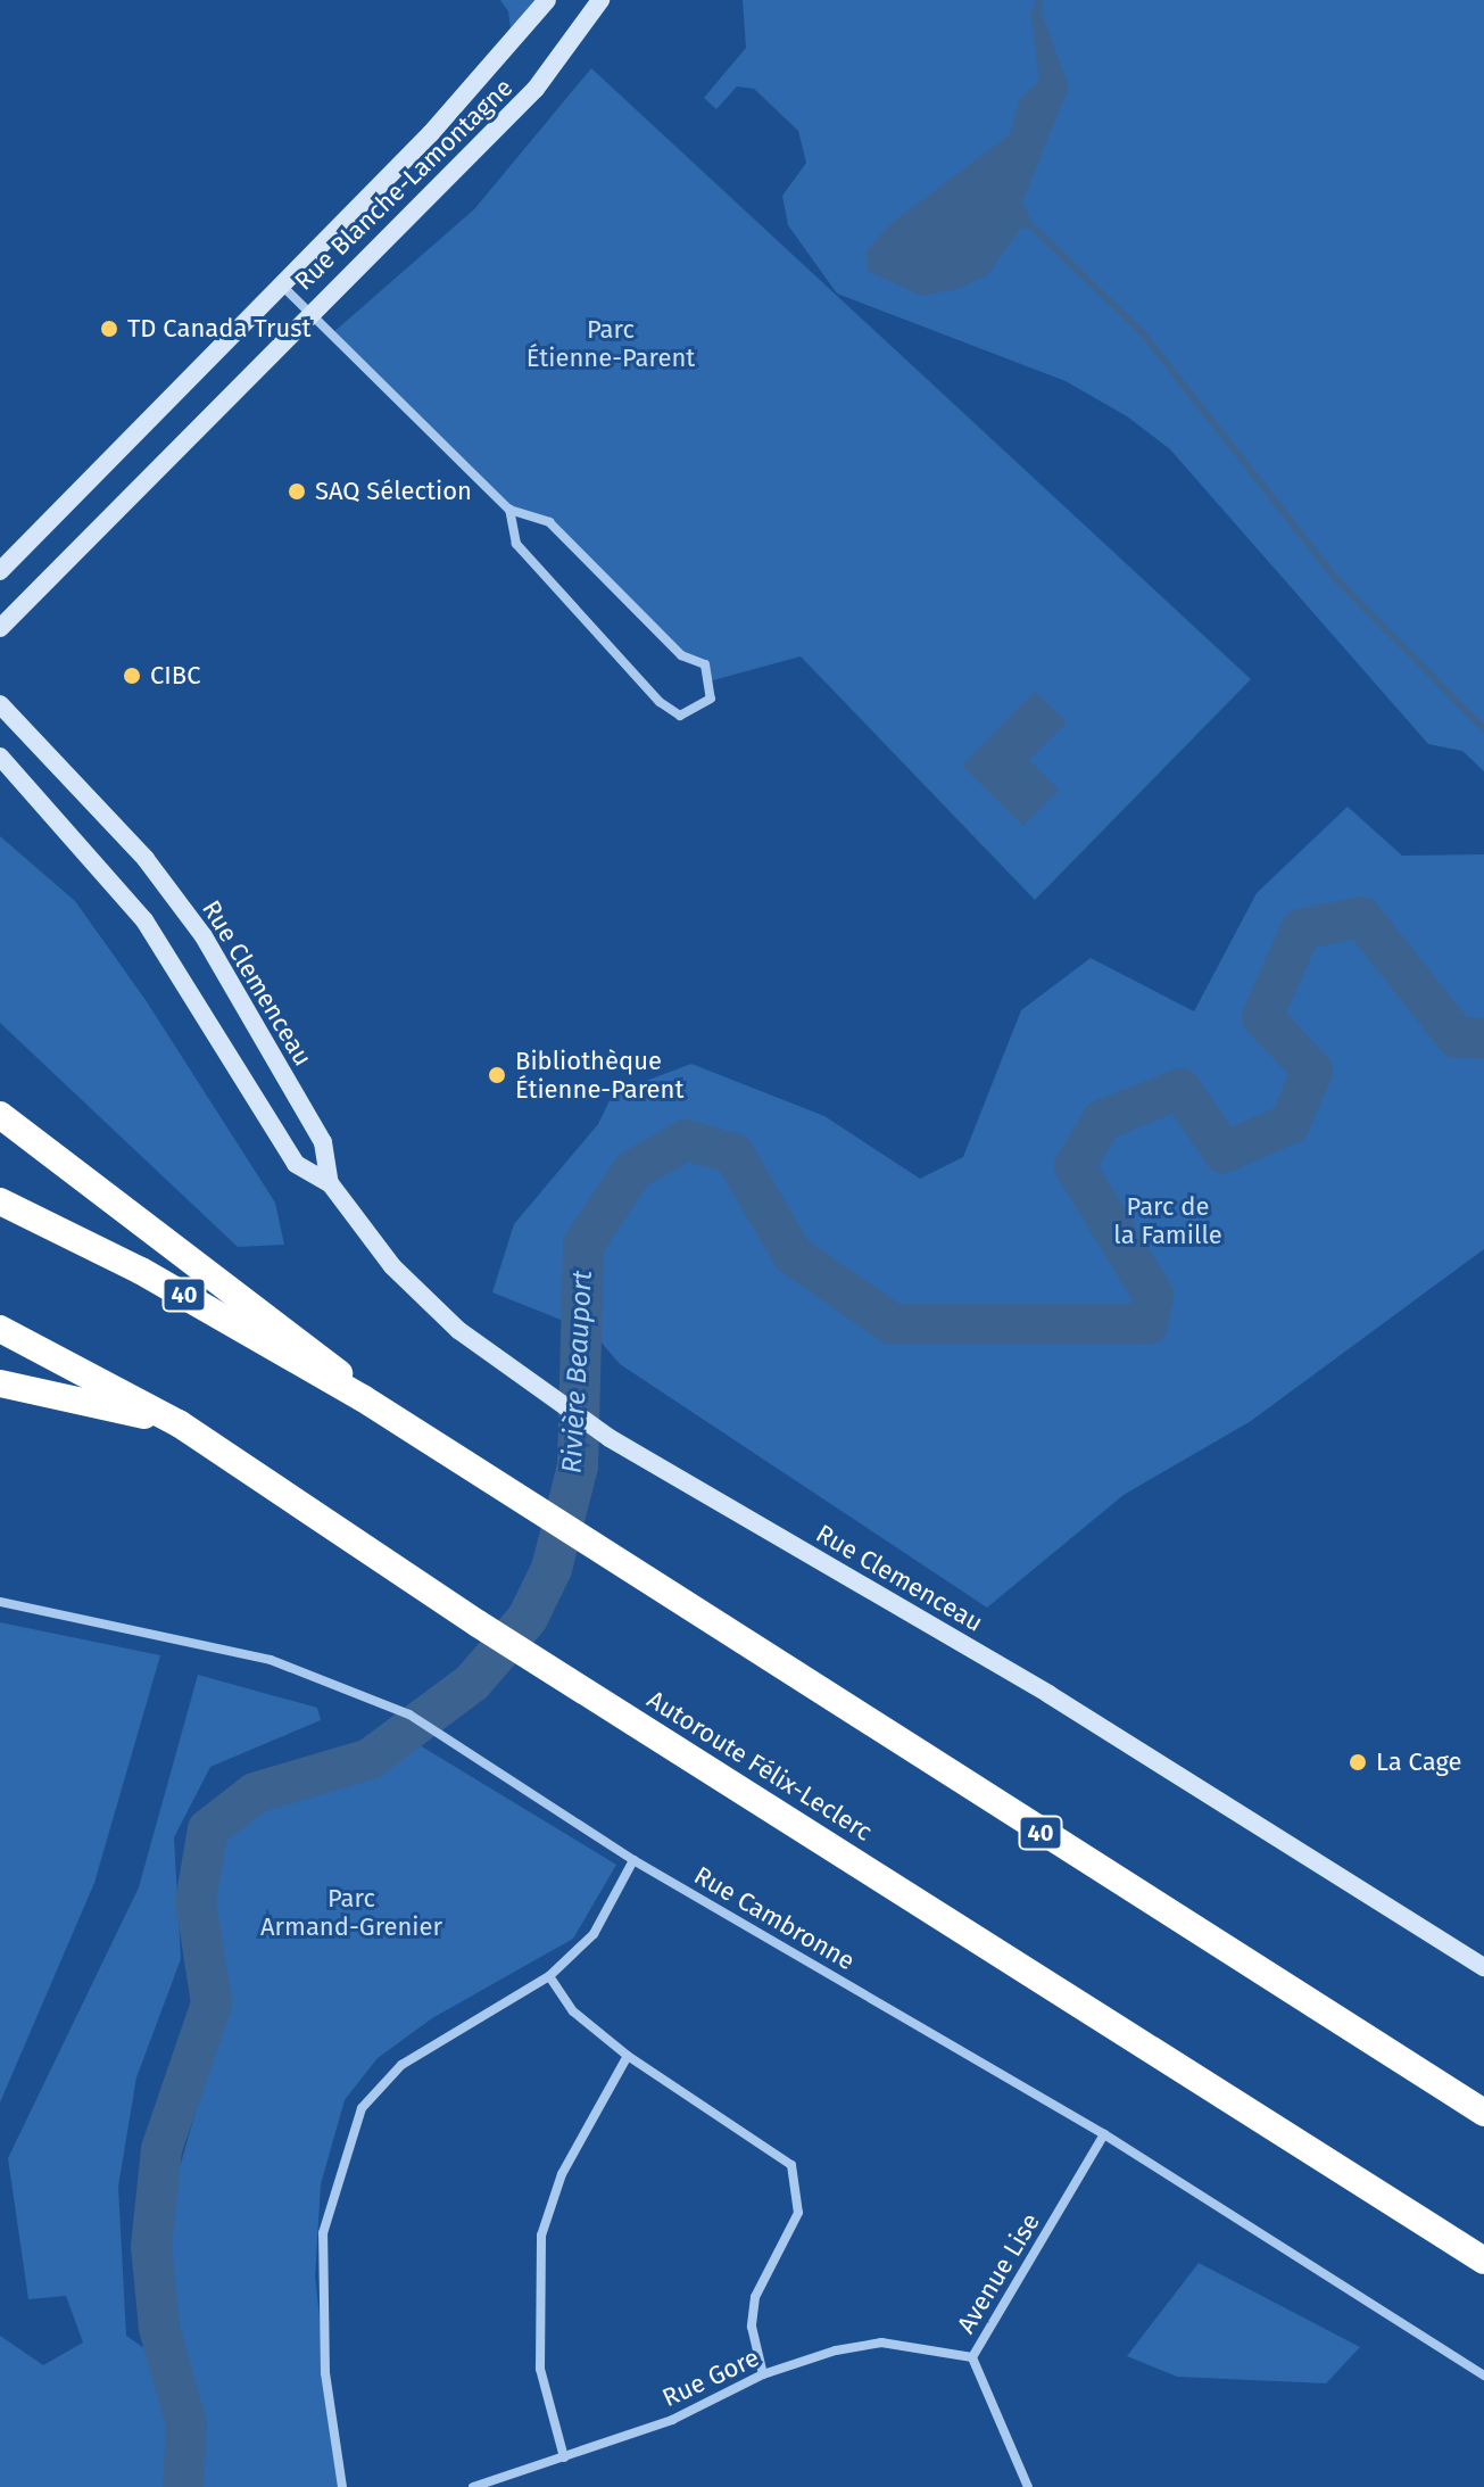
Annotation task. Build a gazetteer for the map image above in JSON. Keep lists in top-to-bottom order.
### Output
{
  "streets": {
    "highway": ["40", "Autoroute Félix-Leclerc"],
    "street": [
      "Rue Blanche-Lamontagne",
      "Rue Clemenceau",
      "Rue Cambronne",
      "Avenue Lise",
      "Rue Gore"
    ]
  },
  "crossings": [
    ["Rue Cambronne", "Avenue Lise"],
    ["Avenue Lise", "Rue Gore"]
  ],
  "water": ["Rivière Beauport"],
  "parks": ["Parc Étienne-Parent", "Parc de la Famille", "Parc Armand-Grenier"],
  "places": [
    "TD Canada Trust",
    "SAQ Sélection",
    "CIBC",
    "Bibliothèque Étienne-Parent",
    "La Cage"
  ]
}
